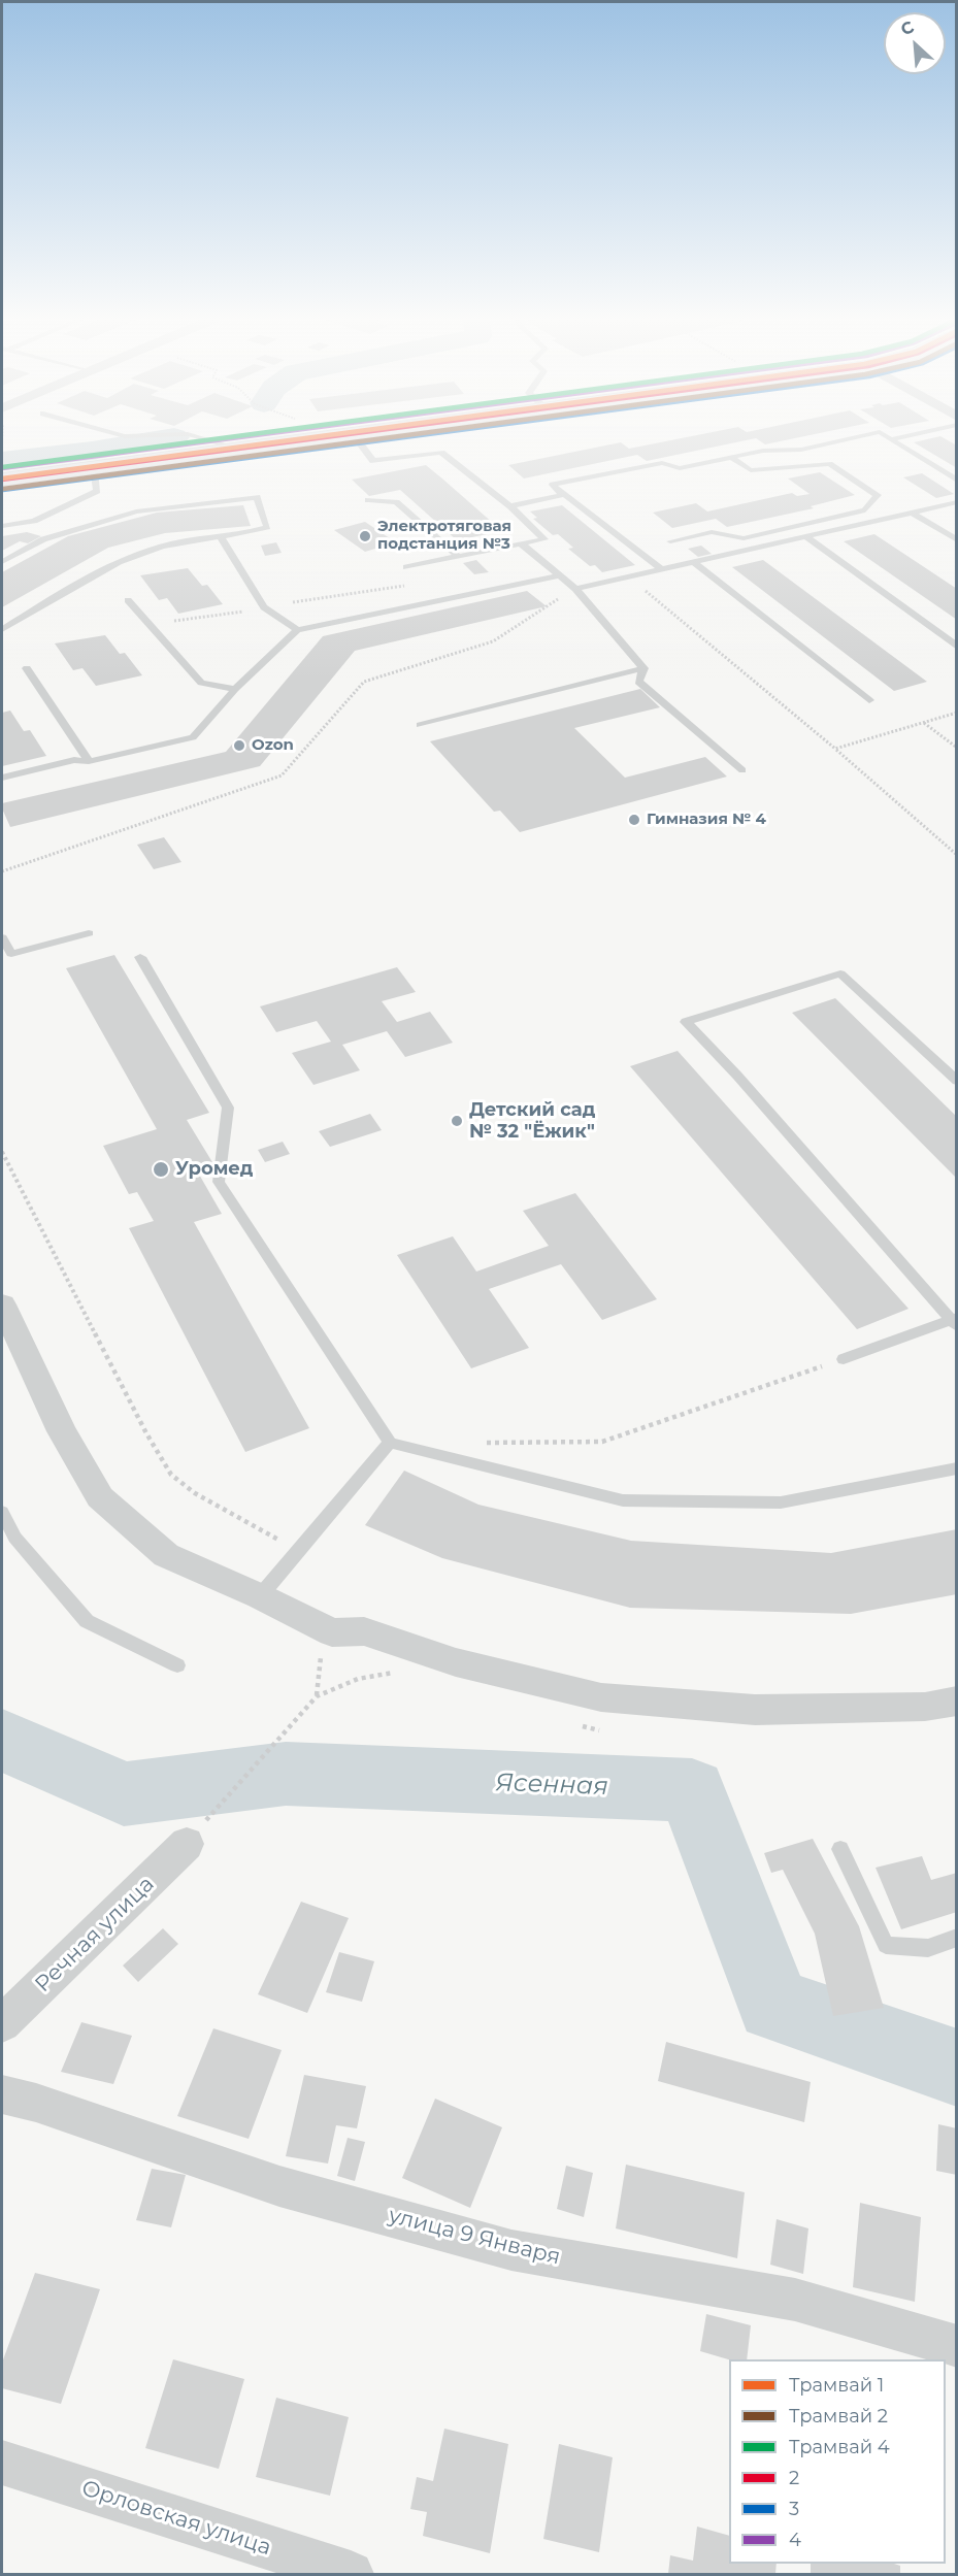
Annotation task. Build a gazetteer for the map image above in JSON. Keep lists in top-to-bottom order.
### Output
{
  "streets": {
    "street": ["Речная улица", "улица 9 Января", "Орловская улица"]
  },
  "water": ["Ясенная"],
  "places": [
    "Электротяговая подстанция №3",
    "Ozon",
    "Гимназия № 4",
    "Детский сад № 32 \"Ёжик\"",
    "Уромед"
  ],
  "lines": [
    "tram line 1",
    "tram line 2",
    "tram line 4",
    "transit line 2",
    "transit line 3",
    "transit line 4"
  ],
  "legend": [
    "Трамвай 1",
    "Трамвай 2",
    "Трамвай 4",
    "2",
    "3",
    "4"
  ],
  "north": "top left"
}
